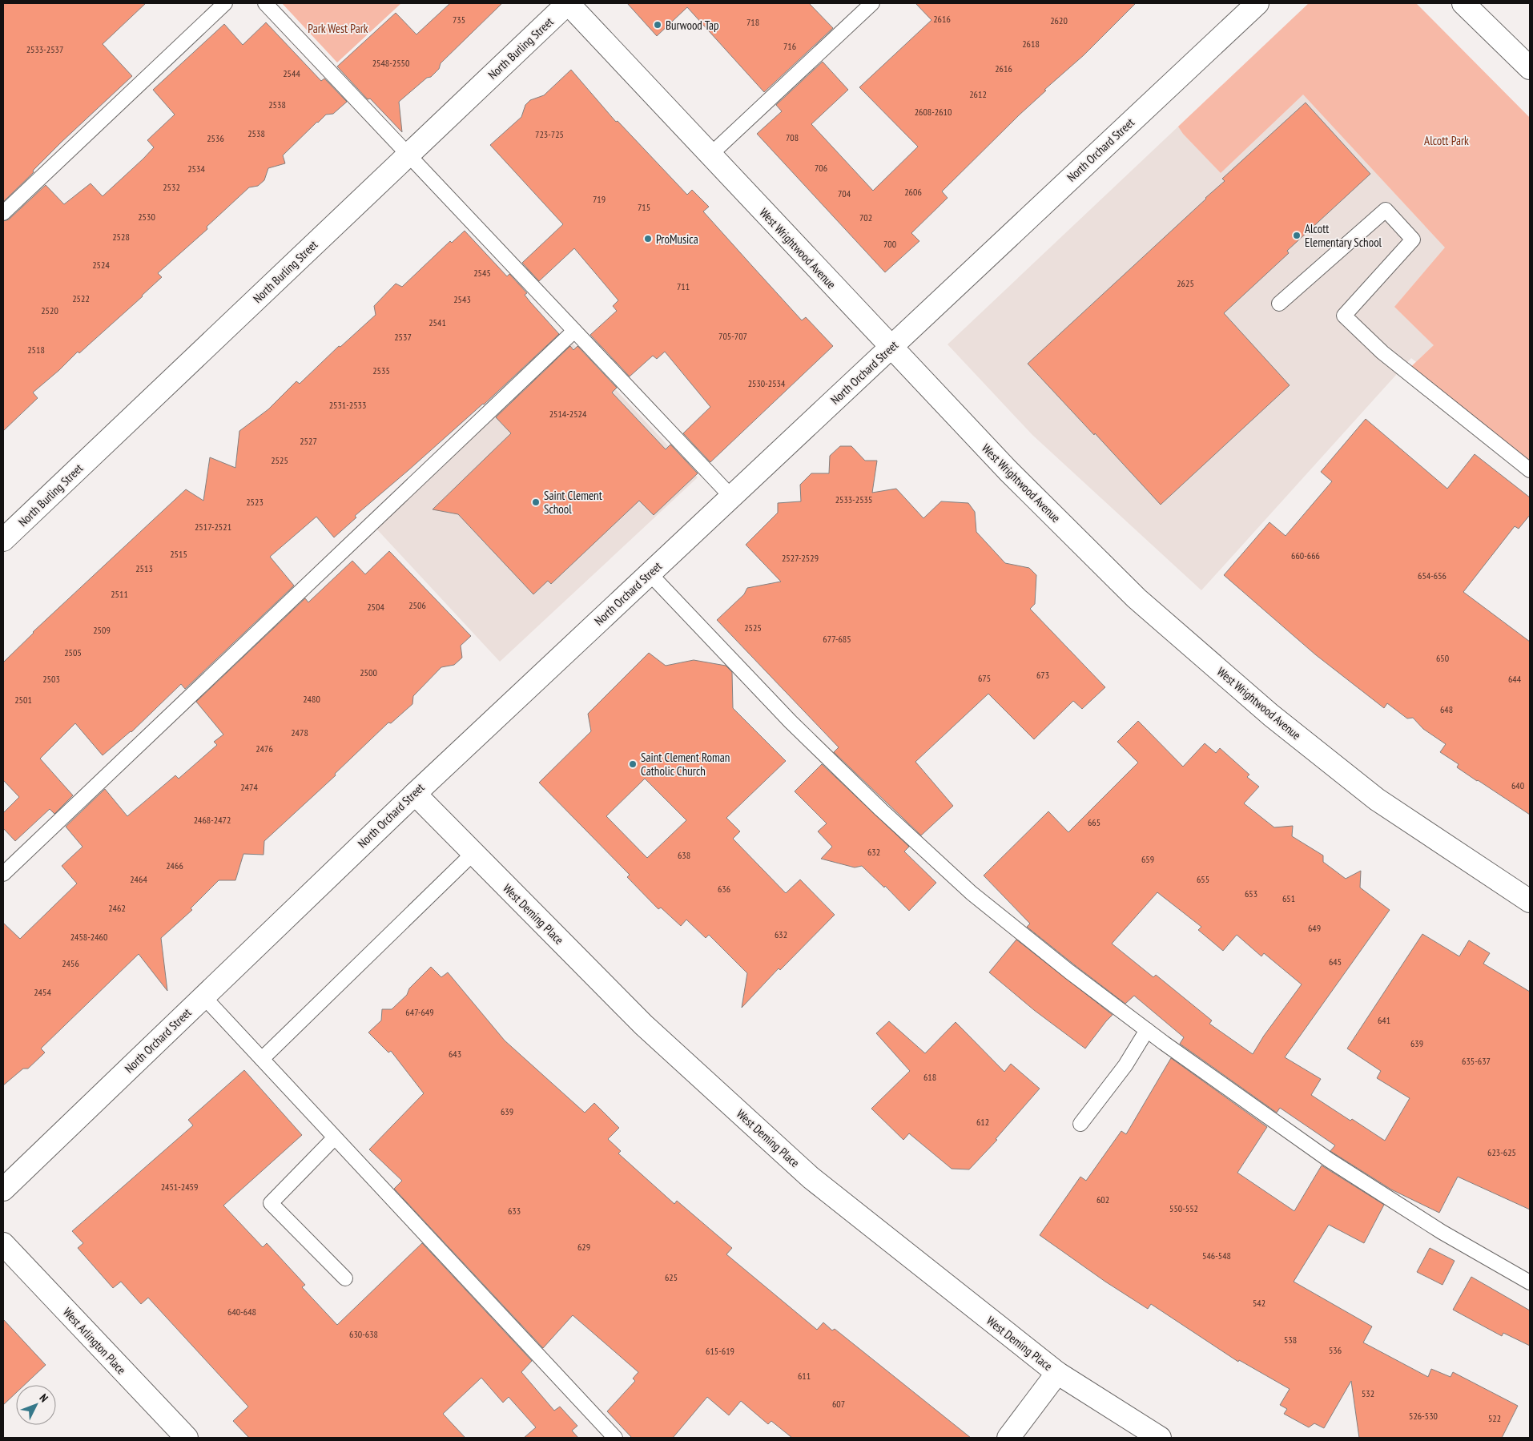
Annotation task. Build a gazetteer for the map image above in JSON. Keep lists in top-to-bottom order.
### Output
{
  "streets": {
    "street": [
      "North Burling Street",
      "North Orchard Street",
      "West Wrightwood Avenue",
      "West Deming Place",
      "West Arlington Place"
    ]
  },
  "crossings": [
    ["North Burling Street", "West Wrightwood Avenue"],
    ["North Orchard Street", "West Wrightwood Avenue"],
    ["North Orchard Street", "West Deming Place"]
  ],
  "parks": ["Park West Park", "Alcott Park"],
  "places": [
    "Burwood Tap",
    "Alcott Elementary School",
    "ProMusica",
    "Saint Clement School",
    "Saint Clement Roman Catholic Church"
  ],
  "house_numbers": [
    "2616",
    "735",
    "2620",
    "718",
    "2618",
    "716",
    "2533-2537",
    "2548-2550",
    "2616",
    "2544",
    "2612",
    "2538",
    "2608-2610",
    "2538",
    "723-725",
    "708",
    "2536",
    "706",
    "2534",
    "2532",
    "2606",
    "704",
    "719",
    "715",
    "2530",
    "702",
    "2528",
    "700",
    "2524",
    "2545",
    "2625",
    "711",
    "2522",
    "2543",
    "2520",
    "2541",
    "705-707",
    "2537",
    "2518",
    "2535",
    "2530-2534",
    "2531-2533",
    "2514-2524",
    "2527",
    "2525",
    "2533-2535",
    "2523",
    "2517-2521",
    "2515",
    "660-666",
    "2527-2529",
    "2513",
    "654-656",
    "2511",
    "2506",
    "2504",
    "2525",
    "2509",
    "677-685",
    "2505",
    "650",
    "2500",
    "673",
    "675",
    "2503",
    "644",
    "2480",
    "2501",
    "648",
    "2478",
    "2476",
    "640",
    "2474",
    "2468-2472",
    "665",
    "632",
    "638",
    "659",
    "2466",
    "2464",
    "655",
    "636",
    "653",
    "651",
    "2462",
    "649",
    "632",
    "2458-2460",
    "645",
    "2456",
    "2454",
    "647-649",
    "641",
    "639",
    "643",
    "635-637",
    "618",
    "639",
    "612",
    "623-625",
    "2451-2459",
    "602",
    "550-552",
    "633",
    "629",
    "546-548",
    "625",
    "542",
    "640-648",
    "630-638",
    "538",
    "536",
    "615-619",
    "611",
    "532",
    "607",
    "526-530",
    "522"
  ],
  "north": "top right"
}
